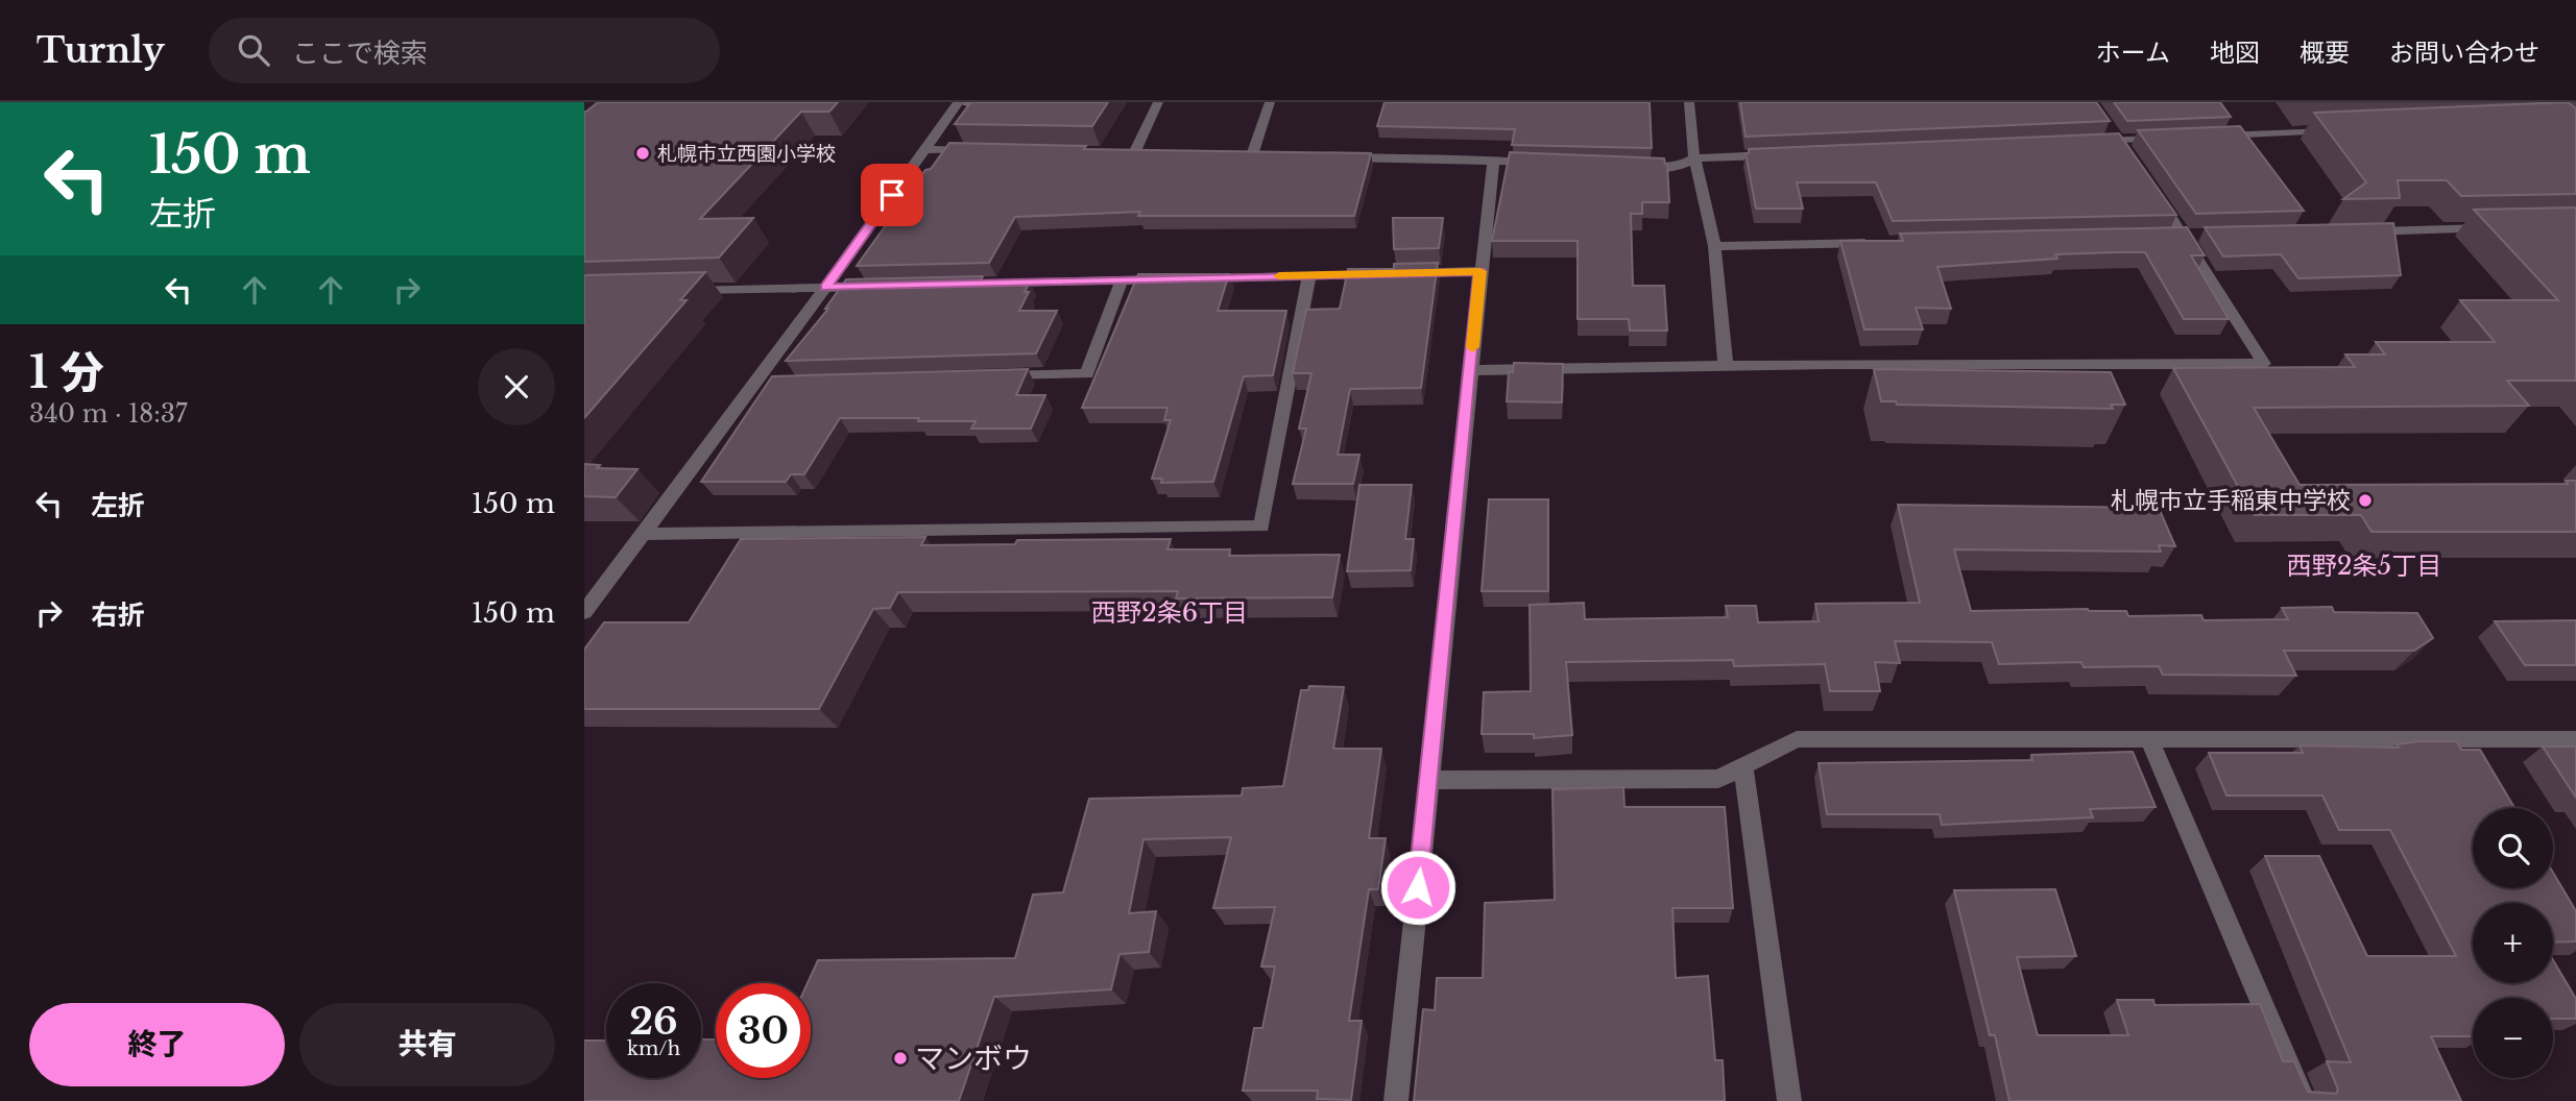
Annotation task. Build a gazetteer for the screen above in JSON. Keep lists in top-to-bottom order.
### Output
{
  "districts": ["西野2条5丁目", "西野2条6丁目"],
  "places": ["札幌市立西園小学校", "札幌市立手稲東中学校", "マンボウ"],
  "page": {
    "header": "Turnly",
    "search": "ここで検索",
    "nav": [
      "ホーム",
      "地図",
      "概要",
      "お問い合わせ"
    ],
    "turn": ["150 m", "左折"],
    "heading": ["1 分", "340 m · 18:37"],
    "list": [
      {
        "name": "左折",
        "value": "150 m"
      },
      {
        "name": "右折",
        "value": "150 m"
      }
    ],
    "map_buttons": ["+", "−"],
    "speed": "26 km/h",
    "limit": "30",
    "buttons": ["終了", "共有"]
  }
}
